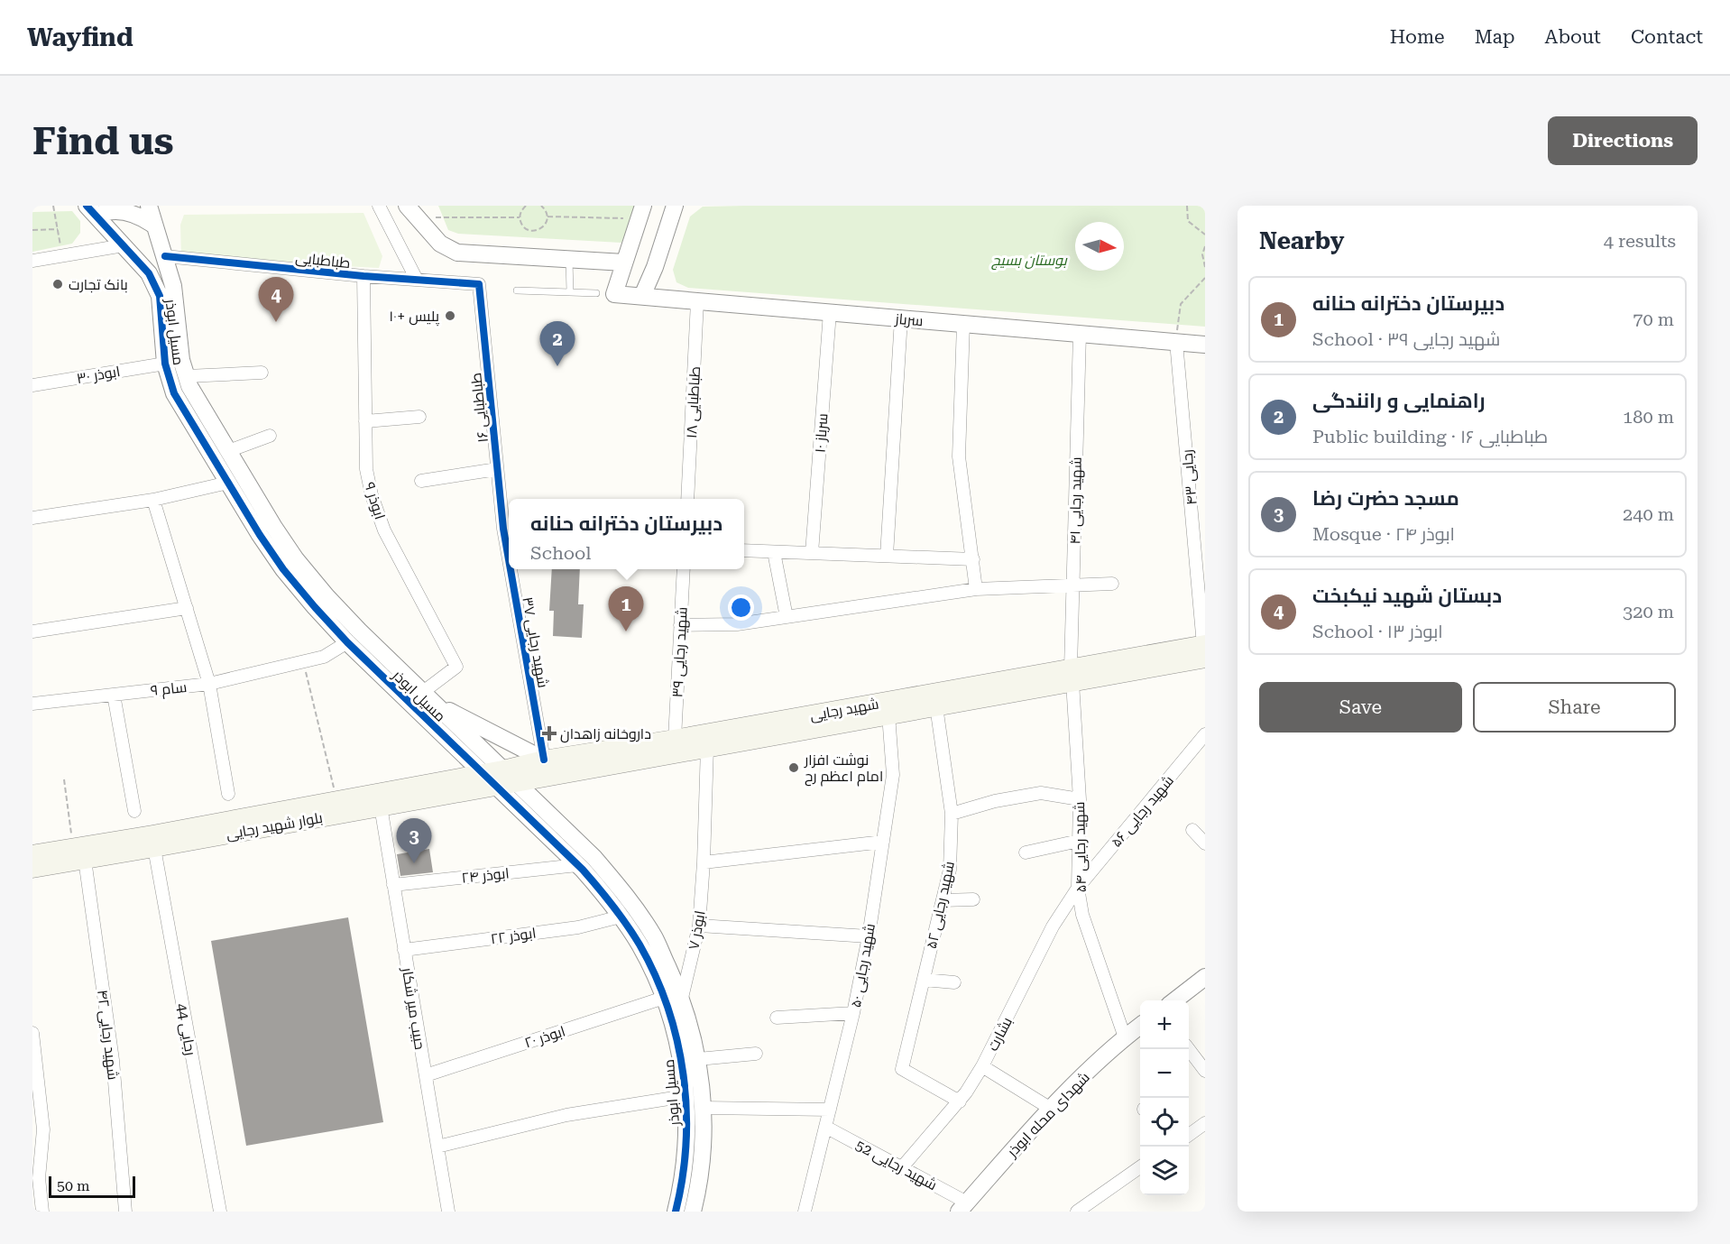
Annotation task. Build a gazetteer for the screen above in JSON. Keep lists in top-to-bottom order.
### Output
{
  "streets": {
    "main road": ["شهید رجایی", "بلوار شهید رجایی"],
    "street": [
      "طباطبایی",
      "سرباز",
      "مسیل ابوذر",
      "ابوذر ۳۰",
      "طباطبایی ۱۸",
      "طباطبایی ۱۶",
      "سرباز ۱۰",
      "رجایی ۴۳",
      "ابوذر ۹",
      "شهید رجایی ۴۱",
      "شهید رجایی ۳۷",
      "شهید رجایی ۳۹",
      "سام ۹",
      "شهید رجایی ۵۶",
      "شهید رجایی ۵۴",
      "ابوذر ۲۴",
      "شهید رجایی ۵۲",
      "ابوذر ۷",
      "ابوذر ۲۲",
      "شهید رجایی ۵۰",
      "حبیب میر شکار",
      "رجایی 44",
      "بشارت",
      "شهید رجایی ۴۲",
      "ابوذر ۲۰",
      "شهدای محله ابوذر",
      "شهید رجایی 52"
    ]
  },
  "crossings": [
    ["طباطبایی", "مسیل ابوذر"],
    ["طباطبایی", "طباطبایی ۱۶"],
    ["طباطبایی", "ابوذر ۹"],
    ["سرباز", "طباطبایی ۱۸"],
    ["سرباز", "سرباز ۱۰"],
    ["سرباز", "رجایی ۴۳"],
    ["سرباز", "شهید رجایی ۴۱"],
    ["مسیل ابوذر", "ابوذر ۳۰"],
    ["مسیل ابوذر", "ابوذر ۹"],
    ["مسیل ابوذر", "سام ۹"],
    ["مسیل ابوذر", "شهید رجایی"],
    ["مسیل ابوذر", "بلوار شهید رجایی"],
    ["مسیل ابوذر", "ابوذر ۲۴"],
    ["مسیل ابوذر", "ابوذر ۷"],
    ["مسیل ابوذر", "ابوذر ۲۲"],
    ["مسیل ابوذر", "ابوذر ۲۰"],
    ["طباطبایی ۱۶", "شهید رجایی ۳۷"],
    ["رجایی ۴۳", "شهید رجایی"],
    ["شهید رجایی ۴۱", "شهید رجایی"],
    ["شهید رجایی ۴۱", "شهید رجایی ۵۴"],
    ["شهید رجایی ۳۷", "شهید رجایی"],
    ["شهید رجایی ۳۹", "شهید رجایی"],
    ["شهید رجایی", "بلوار شهید رجایی"],
    ["شهید رجایی", "شهید رجایی ۵۴"],
    ["شهید رجایی", "شهید رجایی ۵۲"],
    ["شهید رجایی", "ابوذر ۷"],
    ["شهید رجایی", "شهید رجایی ۵۰"],
    ["شهید رجایی ۵۶", "شهید رجایی ۵۴"],
    ["شهید رجایی ۵۶", "بشارت"],
    ["بلوار شهید رجایی", "حبیب میر شکار"],
    ["بلوار شهید رجایی", "رجایی 44"],
    ["بلوار شهید رجایی", "شهید رجایی ۴۲"],
    ["شهید رجایی ۵۴", "بشارت"],
    ["شهید رجایی ۵۴", "شهدای محله ابوذر"],
    ["ابوذر ۲۴", "حبیب میر شکار"],
    ["شهید رجایی ۵۲", "بشارت"],
    ["ابوذر ۲۲", "حبیب میر شکار"],
    ["شهید رجایی ۵۰", "شهید رجایی 52"],
    ["حبیب میر شکار", "ابوذر ۲۰"],
    ["بشارت", "شهید رجایی 52"],
    ["شهدای محله ابوذر", "شهید رجایی 52"]
  ],
  "parks": ["بوستان بسیج"],
  "places": {
    "other": ["بانک تجارت", "پلیس +۱۰", "نوشت افزار امام اعظم رح"],
    "health": ["داروخانه زاهدان"]
  },
  "scale_bar": "50 m",
  "north": "right",
  "page": {
    "header": "Wayfind",
    "nav": [
      "Home",
      "Map",
      "About",
      "Contact"
    ],
    "buttons": [
      "Directions",
      ["Save", "Share"]
    ],
    "title": "Find us",
    "heading": ["Nearby", "4 results"],
    "list": [
      {
        "mark": "1",
        "name": "دبیرستان دخترانه حنانه",
        "note": "School · شهید رجایی ۳۹",
        "value": "70 m"
      },
      {
        "mark": "2",
        "name": "راهنمایی و رانندگی",
        "note": "Public building · طباطبایی ۱۶",
        "value": "180 m"
      },
      {
        "mark": "3",
        "name": "مسجد حضرت رضا",
        "note": "Mosque · ابوذر ۲۴",
        "value": "240 m"
      },
      {
        "mark": "4",
        "name": "دبستان شهید نیکبخت",
        "note": "School · ابوذر ۱۳",
        "value": "320 m"
      }
    ],
    "pins": [
      "4",
      "2",
      "1",
      "3"
    ],
    "popup": ["دبیرستان دخترانه حنانه", "School"],
    "map_buttons": ["+", "−"],
    "scale": "50 m"
  }
}
